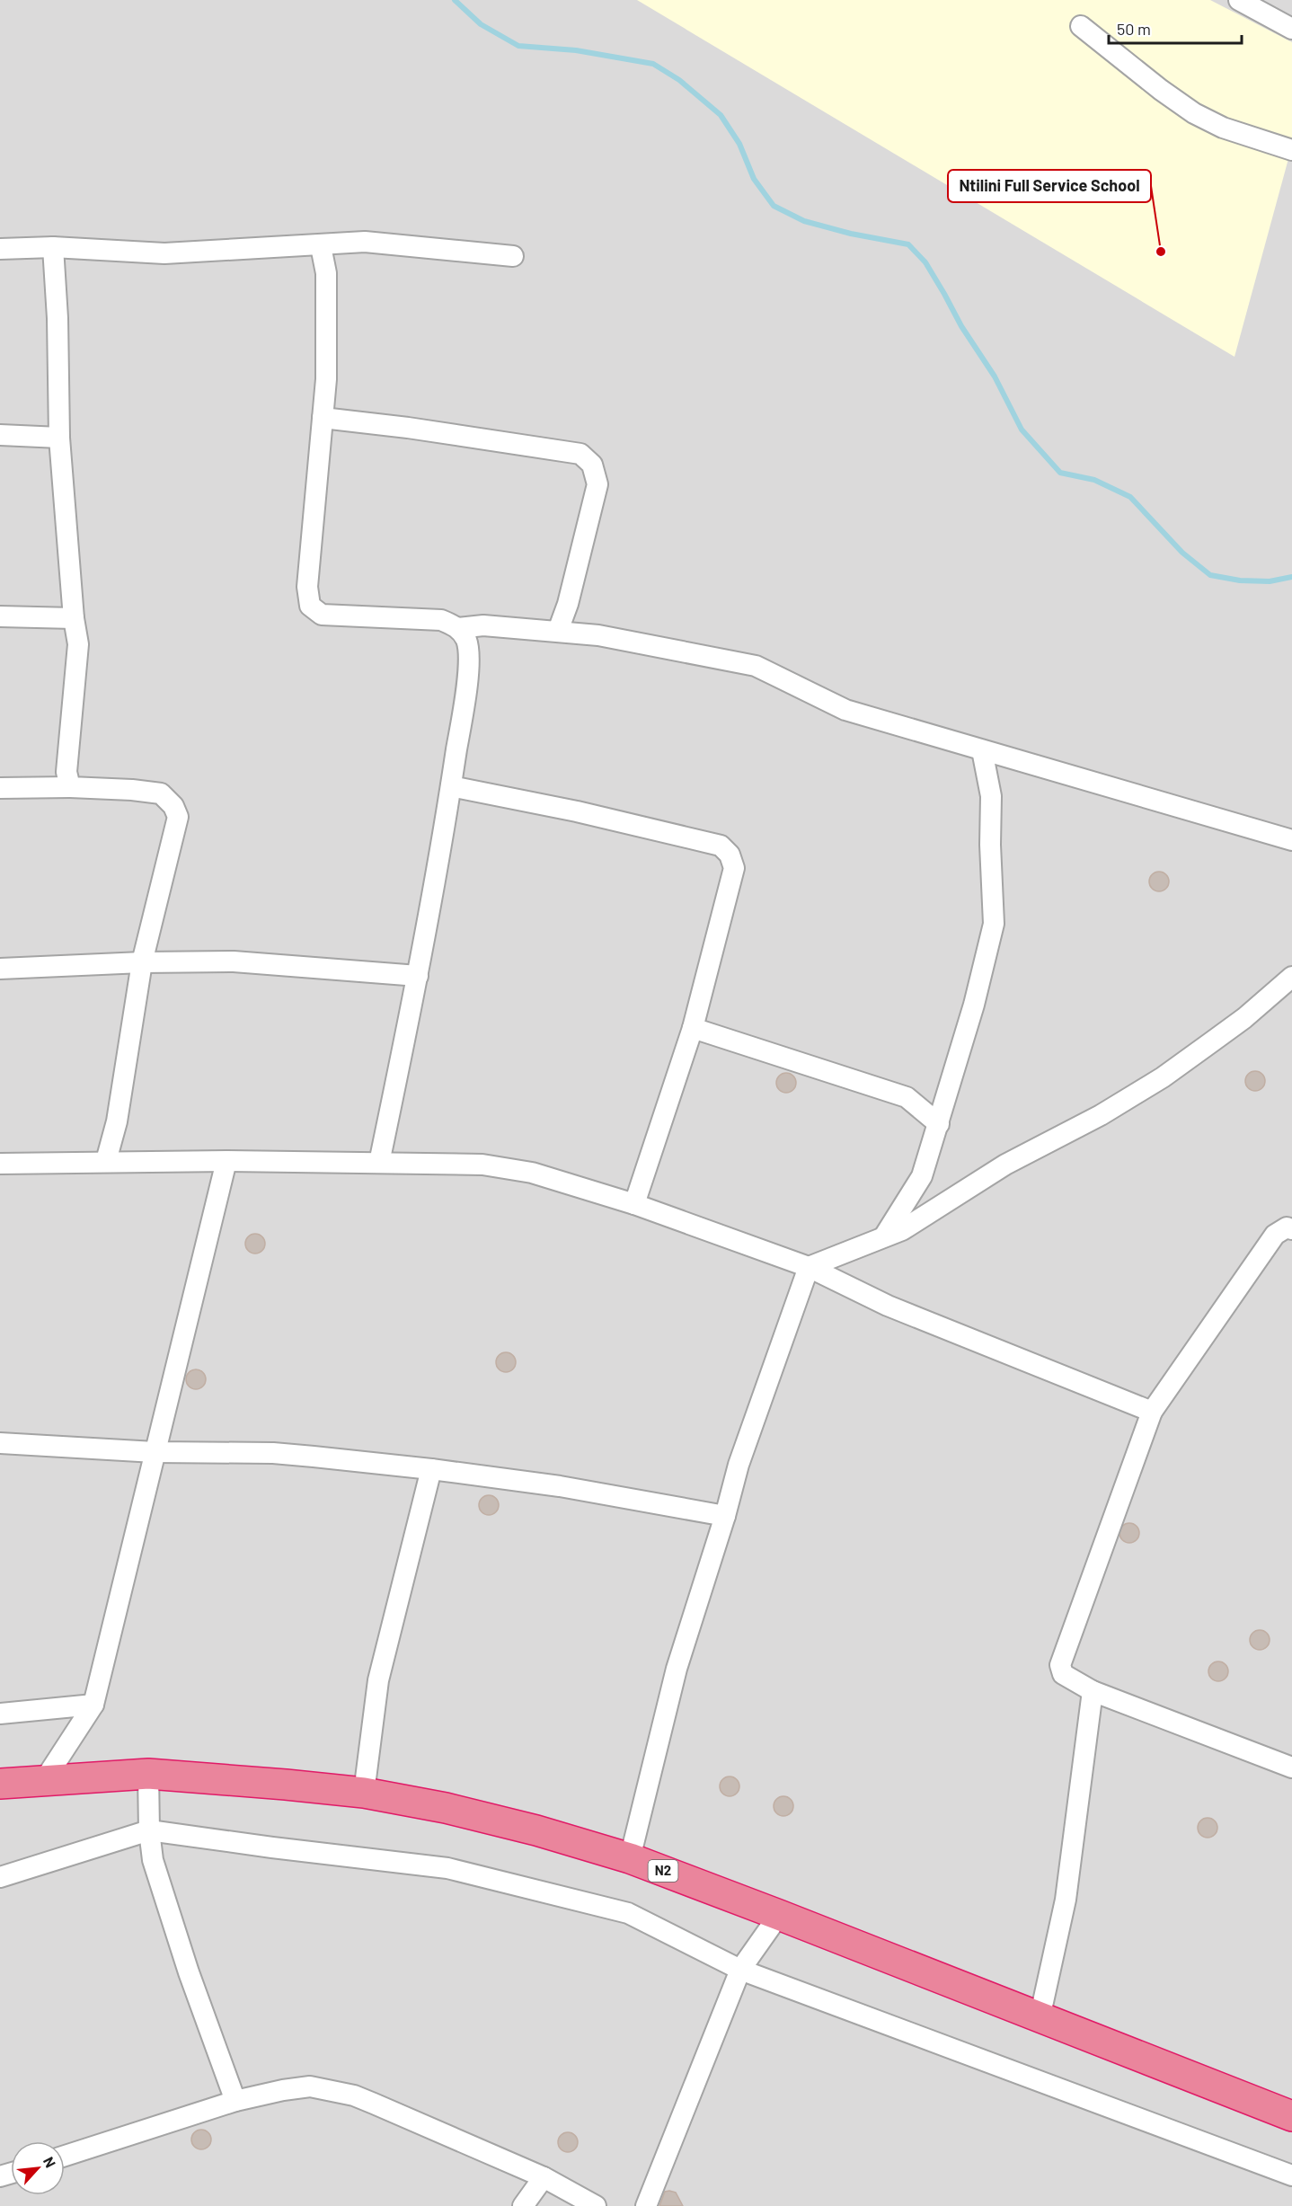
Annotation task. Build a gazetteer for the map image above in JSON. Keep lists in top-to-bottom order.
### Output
{
  "streets": {
    "highway": ["N2"]
  },
  "places": ["Ntilini Full Service School"],
  "scale_bar": "50 m",
  "north": "top right"
}
